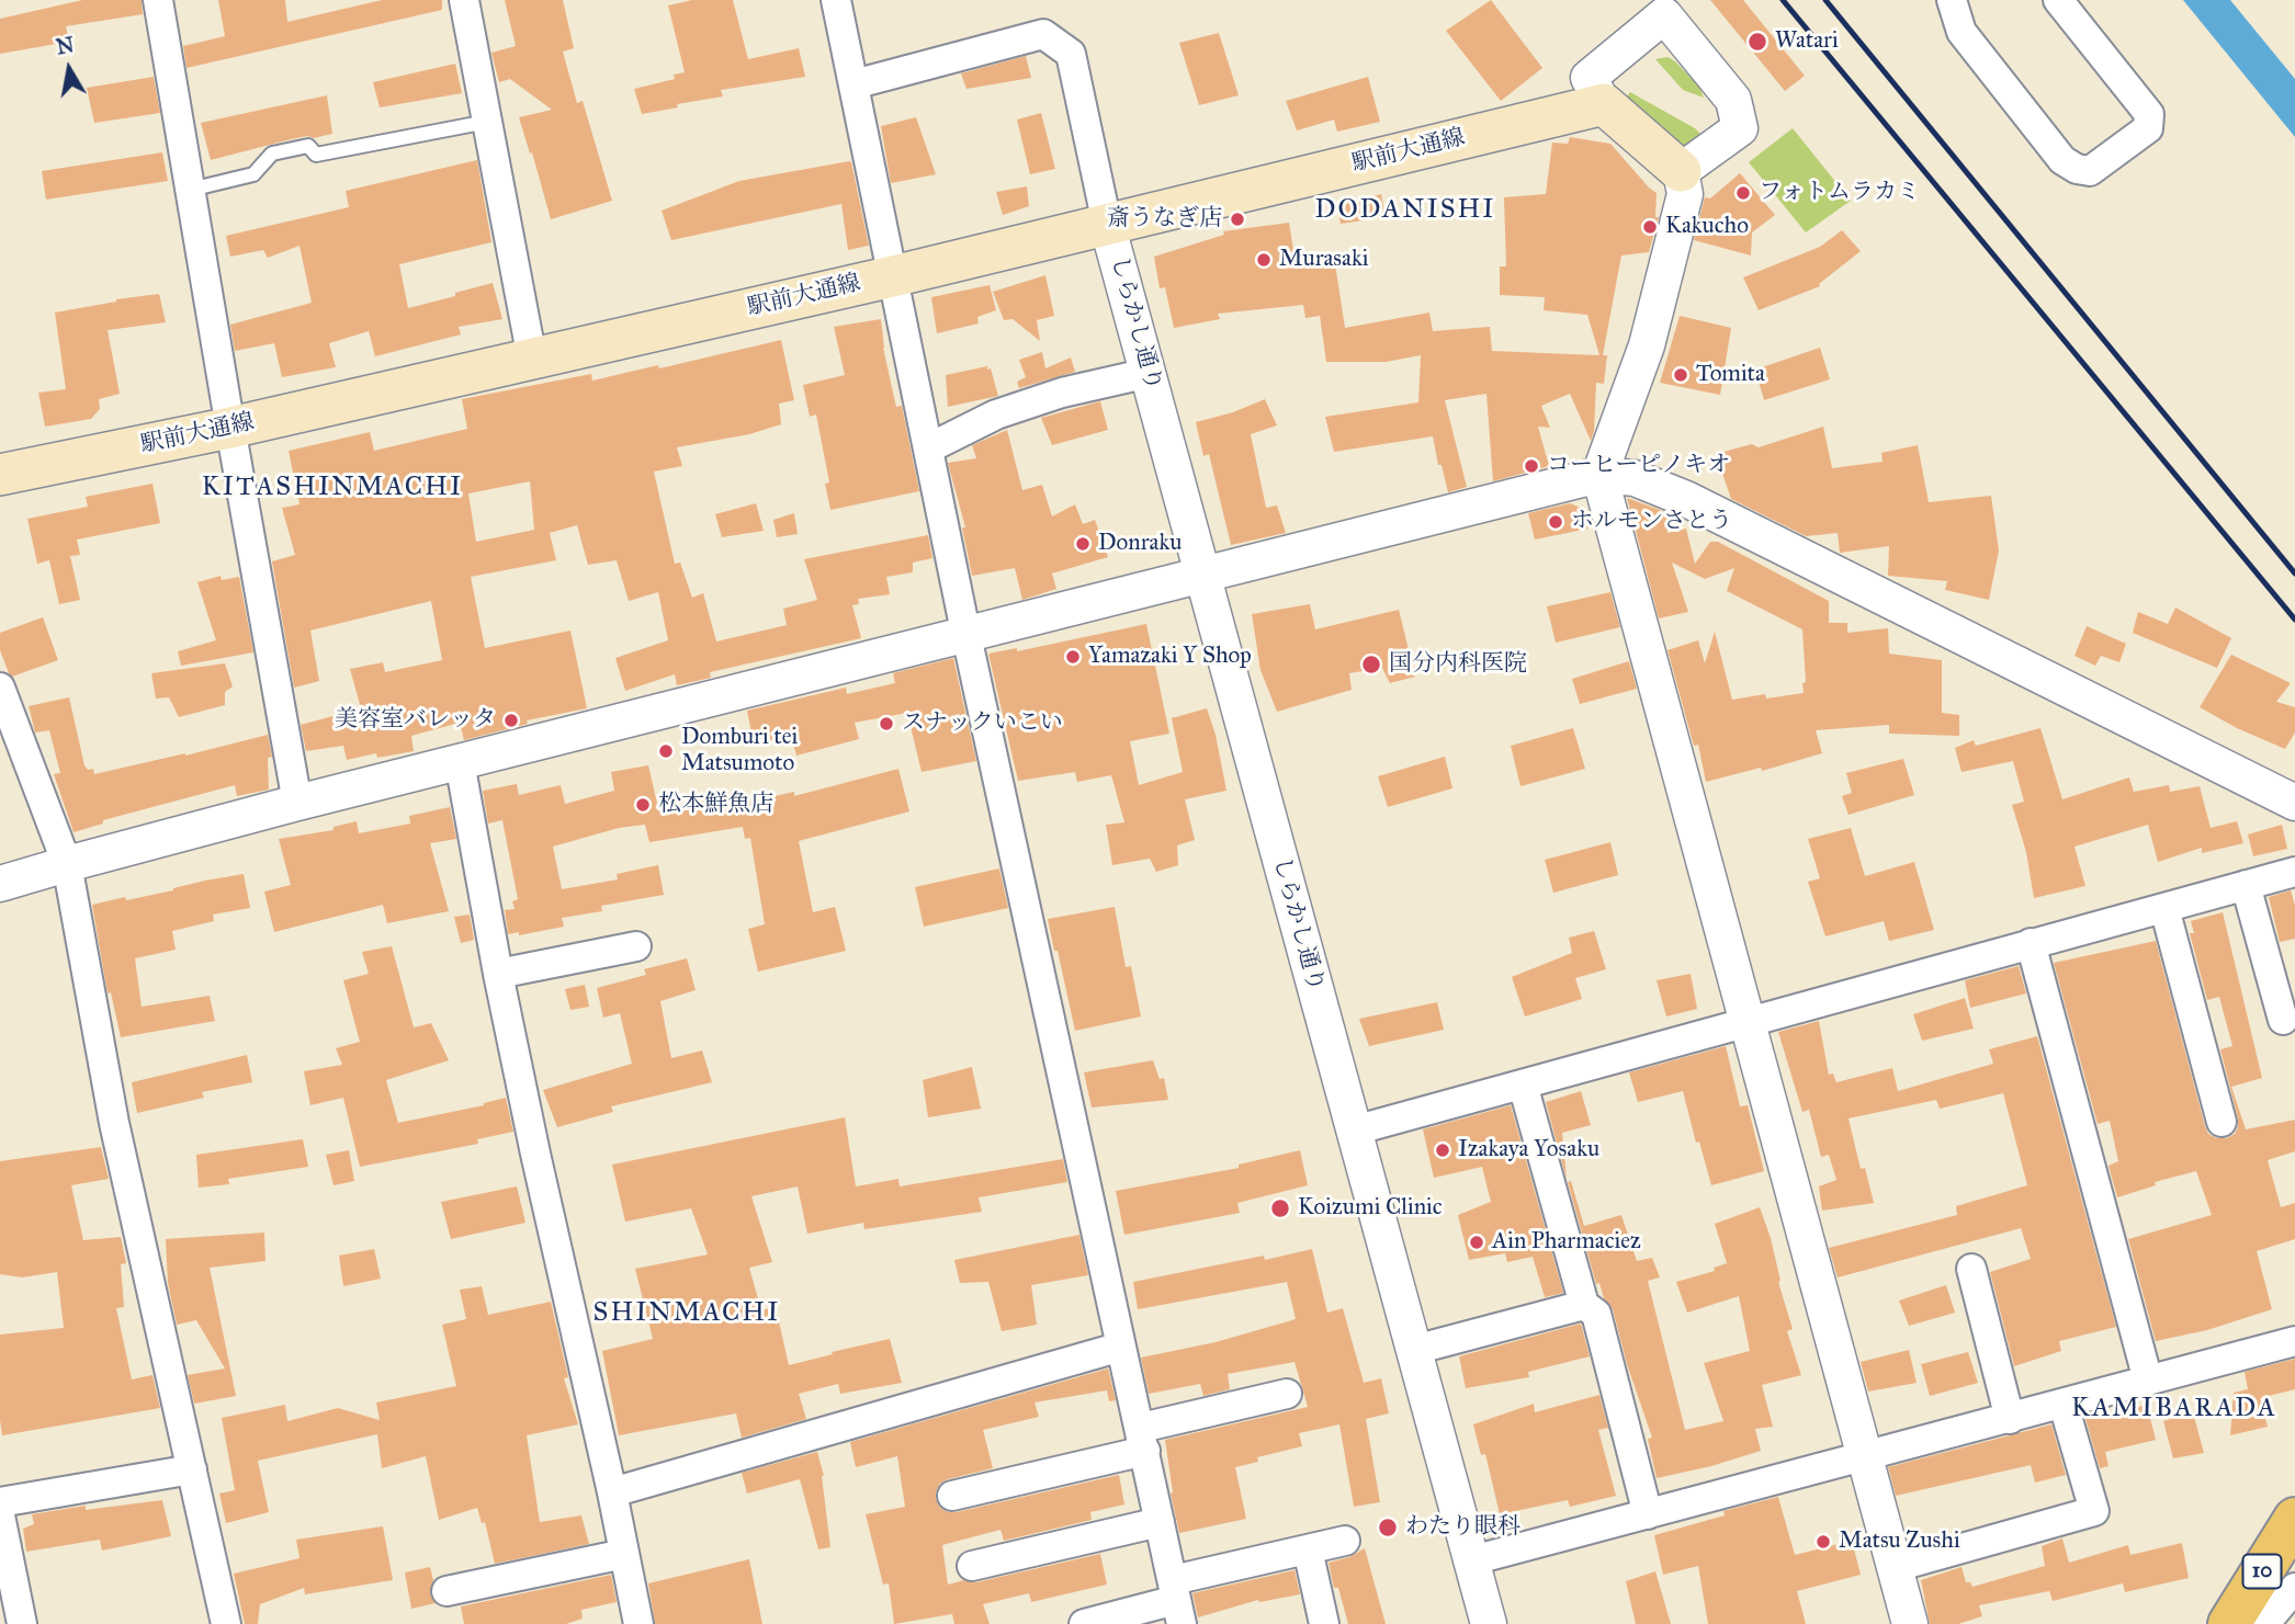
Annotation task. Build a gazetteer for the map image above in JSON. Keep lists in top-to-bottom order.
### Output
{
  "streets": {
    "main road": ["駅前大通線", "10"],
    "street": ["しらかし通り"]
  },
  "crossings": [
    ["駅前大通線", "しらかし通り"]
  ],
  "districts": [
    "DODANISHI",
    "KITASHINMACHI",
    "SHINMACHI",
    "KAMIBARADA"
  ],
  "places": [
    "Watari",
    "フォトムラカミ",
    "斎うなぎ店",
    "Kakucho",
    "Murasaki",
    "Tomita",
    "コーヒーピノキオ",
    "ホルモンさとう",
    "Donraku",
    "Yamazaki Y Shop",
    "国分内科医院",
    "美容室バレッタ",
    "スナックいこい",
    "Domburi tei Matsumoto",
    "松本鮮魚店",
    "Izakaya Yosaku",
    "Koizumi Clinic",
    "Ain Pharmaciez",
    "わたり眼科",
    "Matsu Zushi"
  ],
  "north": "top"
}
